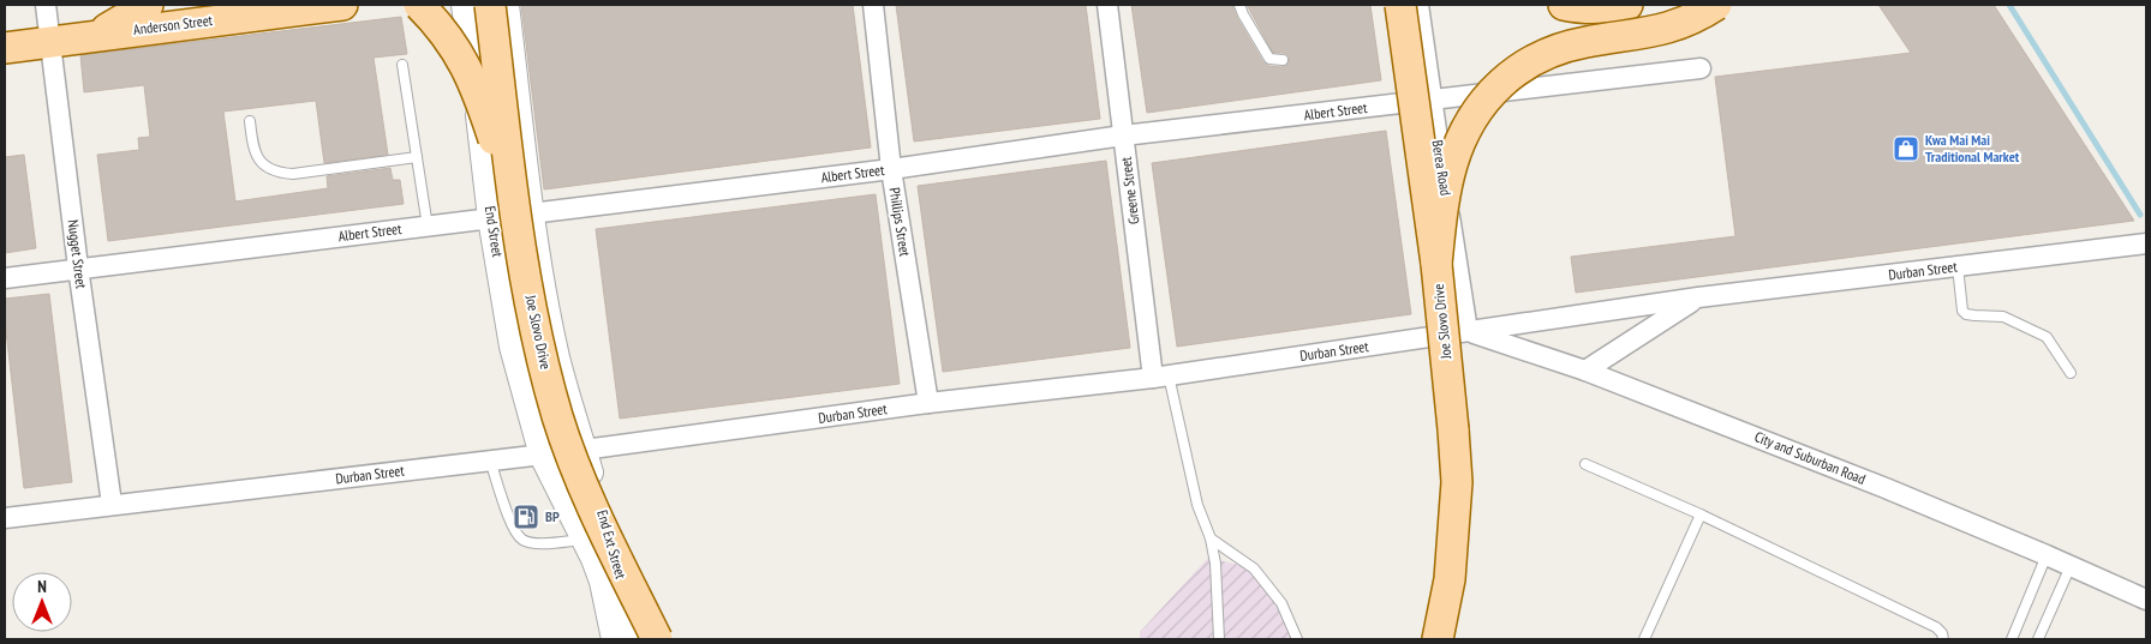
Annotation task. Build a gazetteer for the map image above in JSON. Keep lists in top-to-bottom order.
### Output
{
  "streets": {
    "main road": ["Anderson Street", "Joe Slovo Drive"],
    "street": [
      "Albert Street",
      "Berea Road",
      "Greene Street",
      "Phillips Street",
      "End Street",
      "Nugget Street",
      "Durban Street",
      "City and Suburban Road",
      "End Ext Street"
    ]
  },
  "crossings": [
    ["Anderson Street", "Nugget Street"],
    ["Albert Street", "Berea Road"],
    ["Albert Street", "Greene Street"],
    ["Albert Street", "Phillips Street"],
    ["Albert Street", "End Street"],
    ["Albert Street", "Nugget Street"],
    ["Albert Street", "Joe Slovo Drive"],
    ["Berea Road", "Durban Street"],
    ["Berea Road", "City and Suburban Road"],
    ["Greene Street", "Durban Street"],
    ["Phillips Street", "Durban Street"],
    ["End Street", "Durban Street"],
    ["End Street", "Joe Slovo Drive"],
    ["End Street", "End Ext Street"],
    ["Nugget Street", "Durban Street"],
    ["Durban Street", "City and Suburban Road"],
    ["Durban Street", "End Ext Street"]
  ],
  "places": {
    "shop": ["Kwa Mai Mai Traditional Market"],
    "fuel station": ["BP"]
  },
  "north": "top"
}
